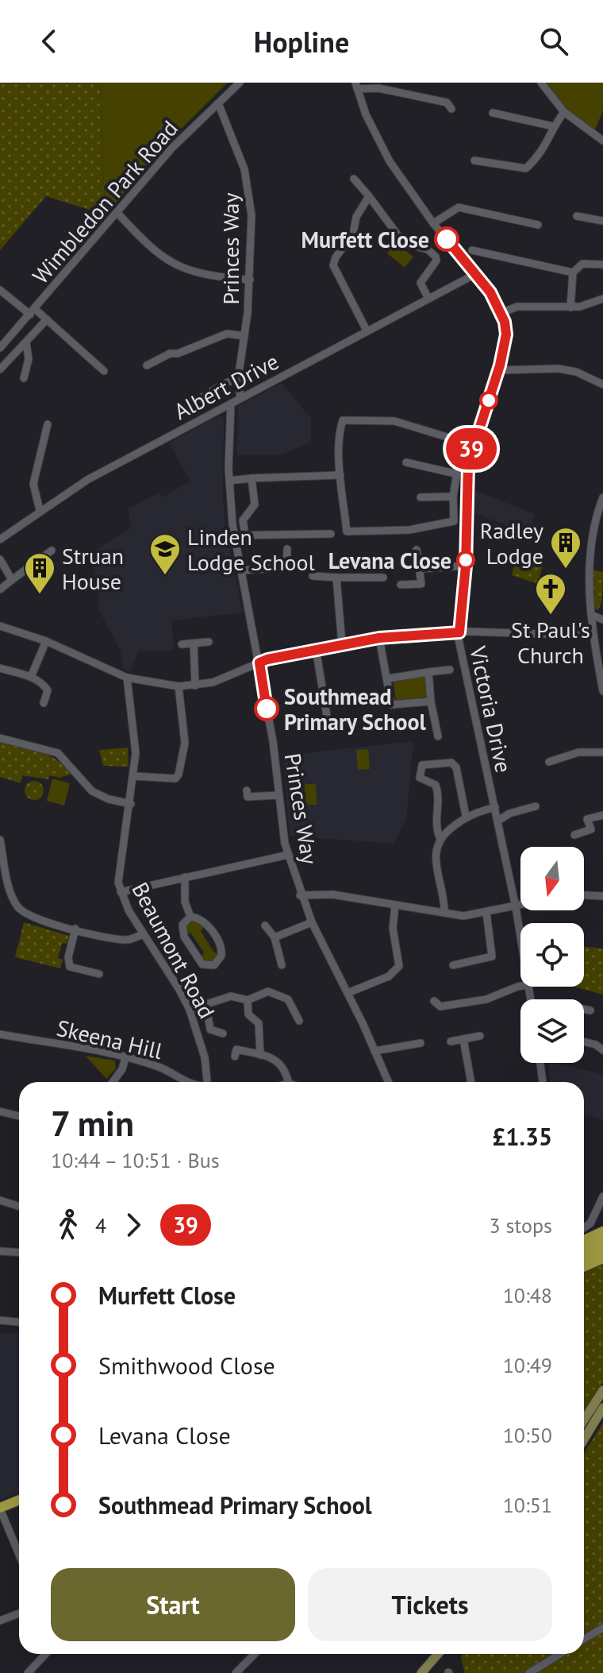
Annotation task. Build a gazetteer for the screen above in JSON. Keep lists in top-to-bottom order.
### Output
{
  "streets": {
    "street": [
      "Wimbledon Park Road",
      "Princes Way",
      "Albert Drive",
      "Victoria Drive",
      "Beaumont Road",
      "Skeena Hill"
    ]
  },
  "crossings": [
    ["Wimbledon Park Road", "Princes Way"],
    ["Princes Way", "Albert Drive"],
    ["Albert Drive", "Victoria Drive"]
  ],
  "places": {
    "other": ["Murfett Close", "Levana Close", "Southmead Primary School"],
    "building": ["Radley Lodge", "Struan House"],
    "school or university": ["Linden Lodge School"],
    "church": ["St Paul's Church"]
  },
  "lines": ["bus line 39"],
  "north": "bottom",
  "page": {
    "header": "Hopline",
    "on_map": "39",
    "heading": ["7 min", "10:44 – 10:51 · Bus", "£1.35"],
    "legs": ["4", "39", "3 stops"],
    "list": [
      {
        "name": "Murfett Close",
        "value": "10:48"
      },
      {
        "name": "Smithwood Close",
        "value": "10:49"
      },
      {
        "name": "Levana Close",
        "value": "10:50"
      },
      {
        "name": "Southmead Primary School",
        "value": "10:51"
      }
    ],
    "buttons": ["Start", "Tickets"]
  }
}
